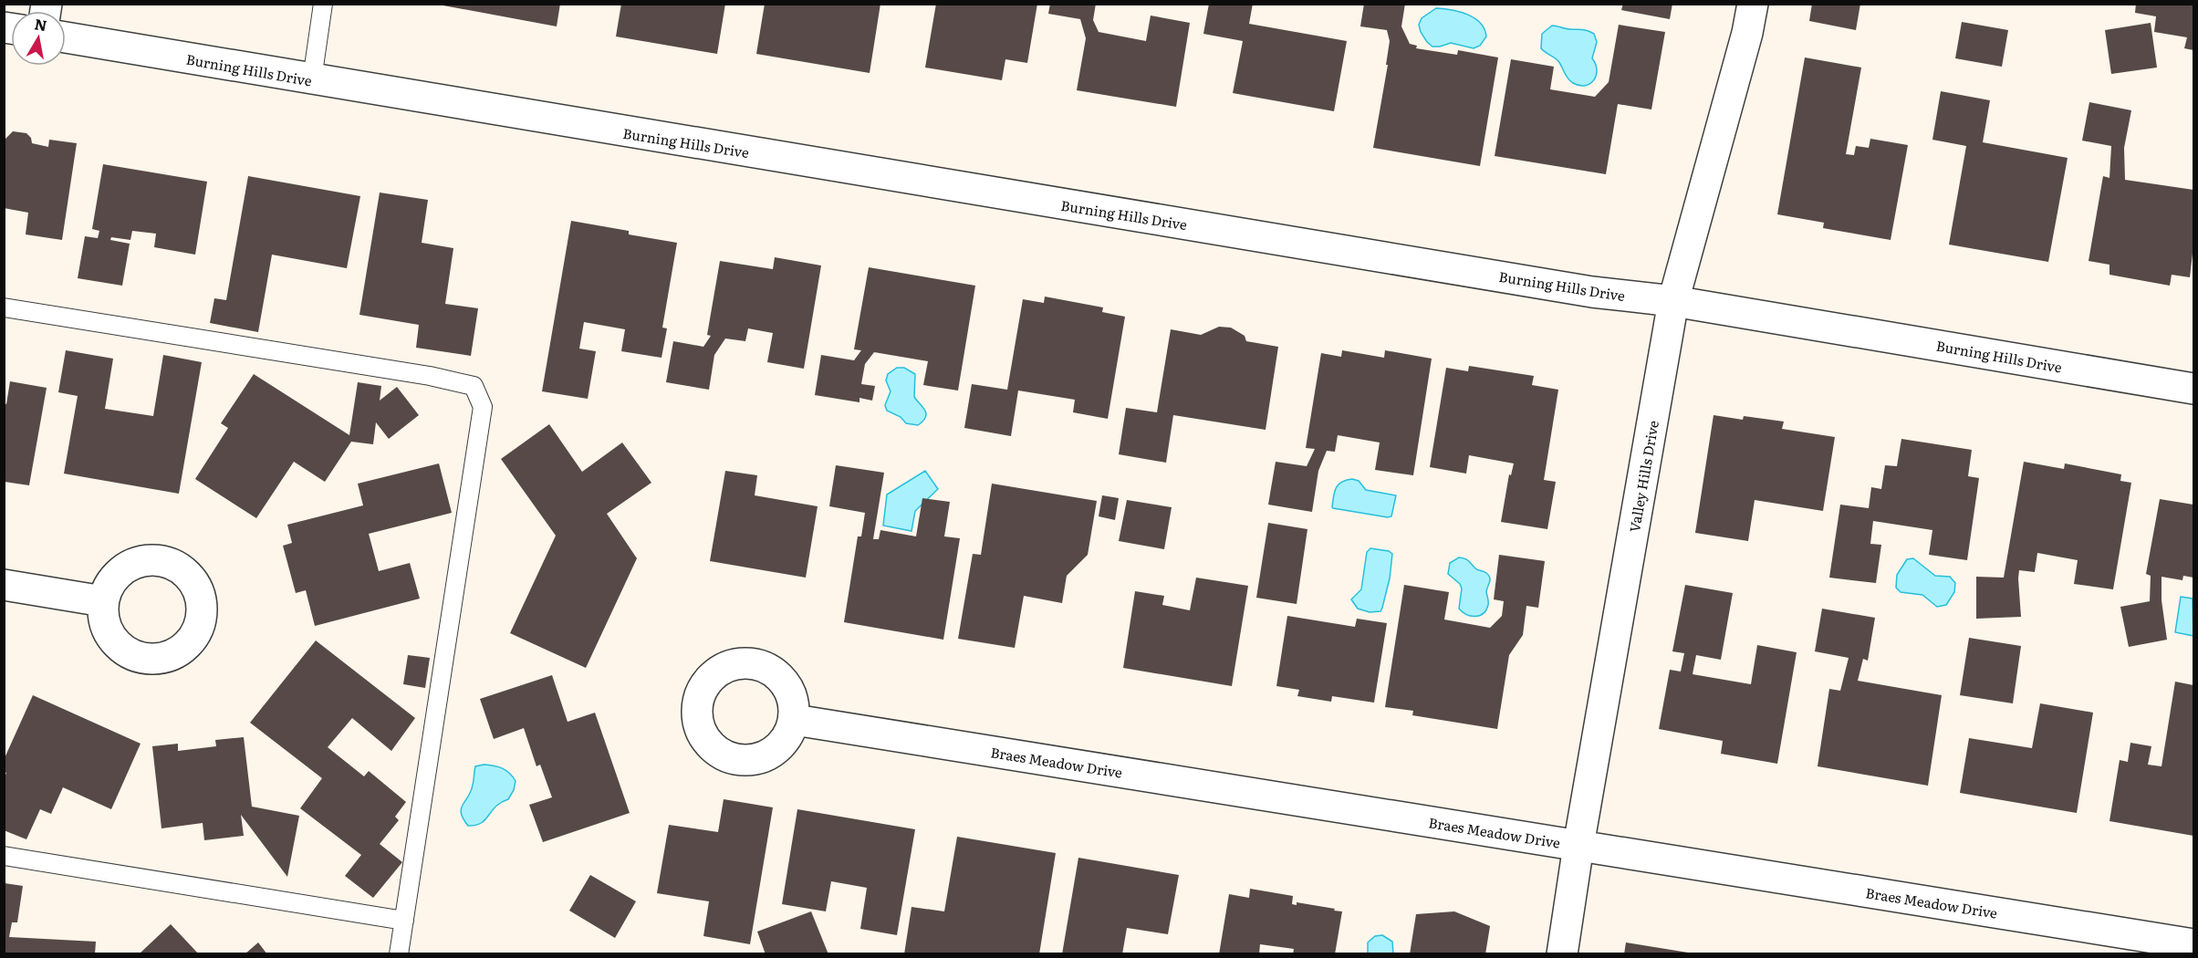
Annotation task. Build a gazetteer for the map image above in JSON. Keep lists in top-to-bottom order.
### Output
{
  "streets": {
    "street": ["Burning Hills Drive", "Valley Hills Drive", "Braes Meadow Drive"]
  },
  "crossings": [
    ["Burning Hills Drive", "Valley Hills Drive"],
    ["Valley Hills Drive", "Braes Meadow Drive"]
  ],
  "north": "top"
}
